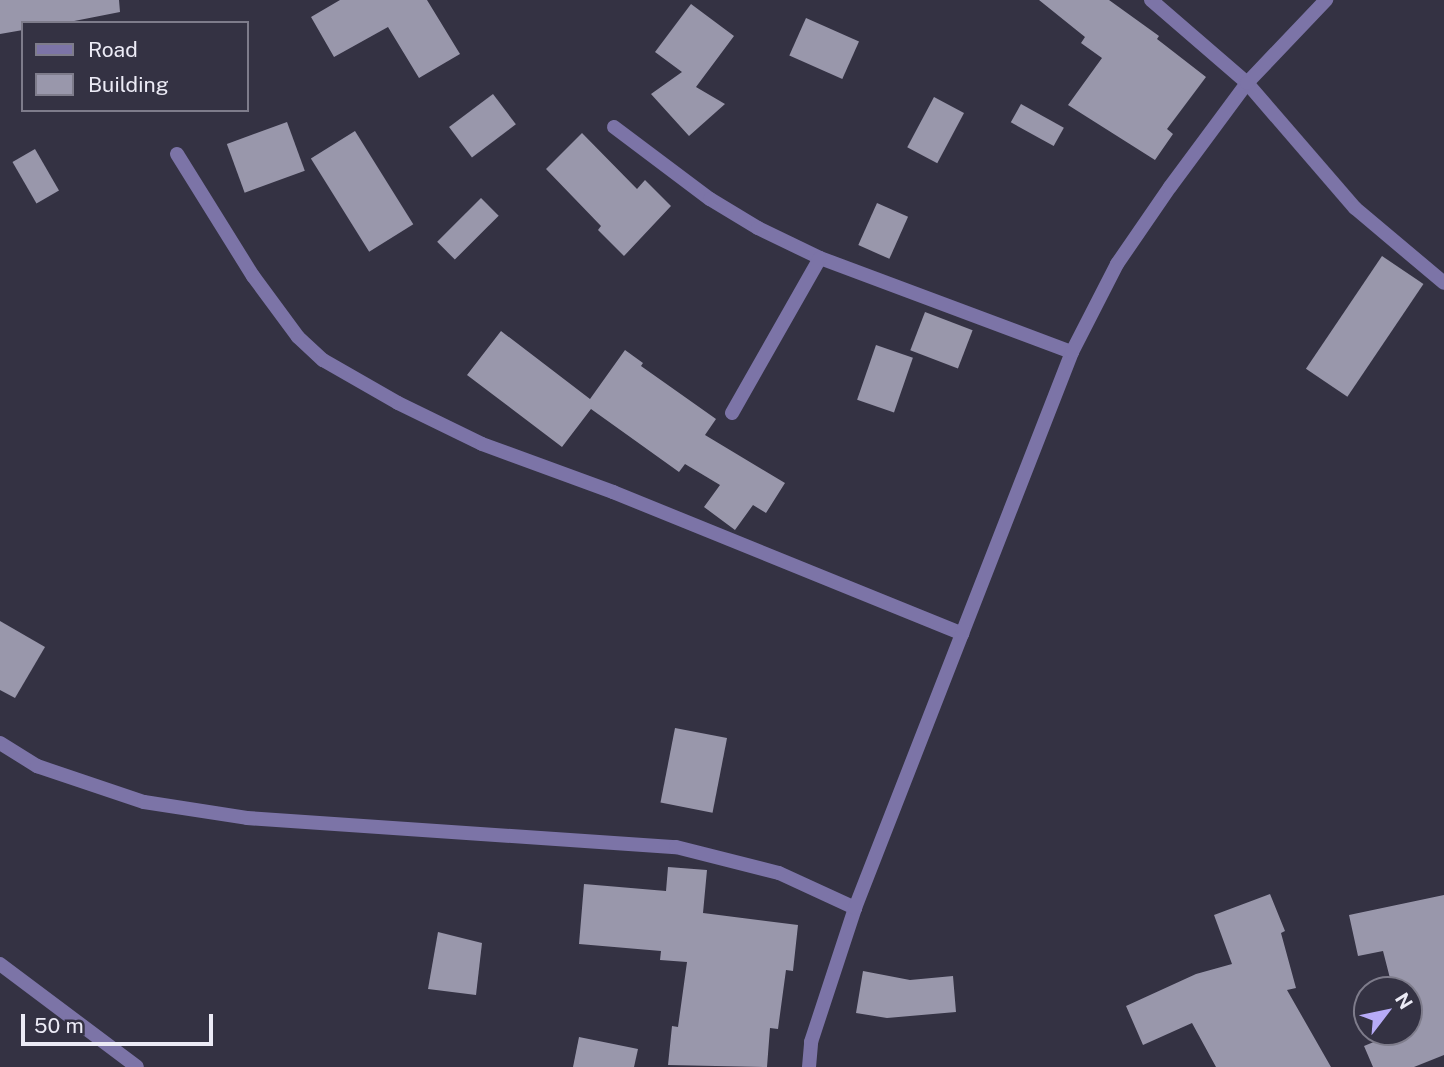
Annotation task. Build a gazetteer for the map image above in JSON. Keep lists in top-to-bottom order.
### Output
{
  "legend": ["Road", "Building"],
  "scale_bar": "50 m",
  "north": "top right"
}
